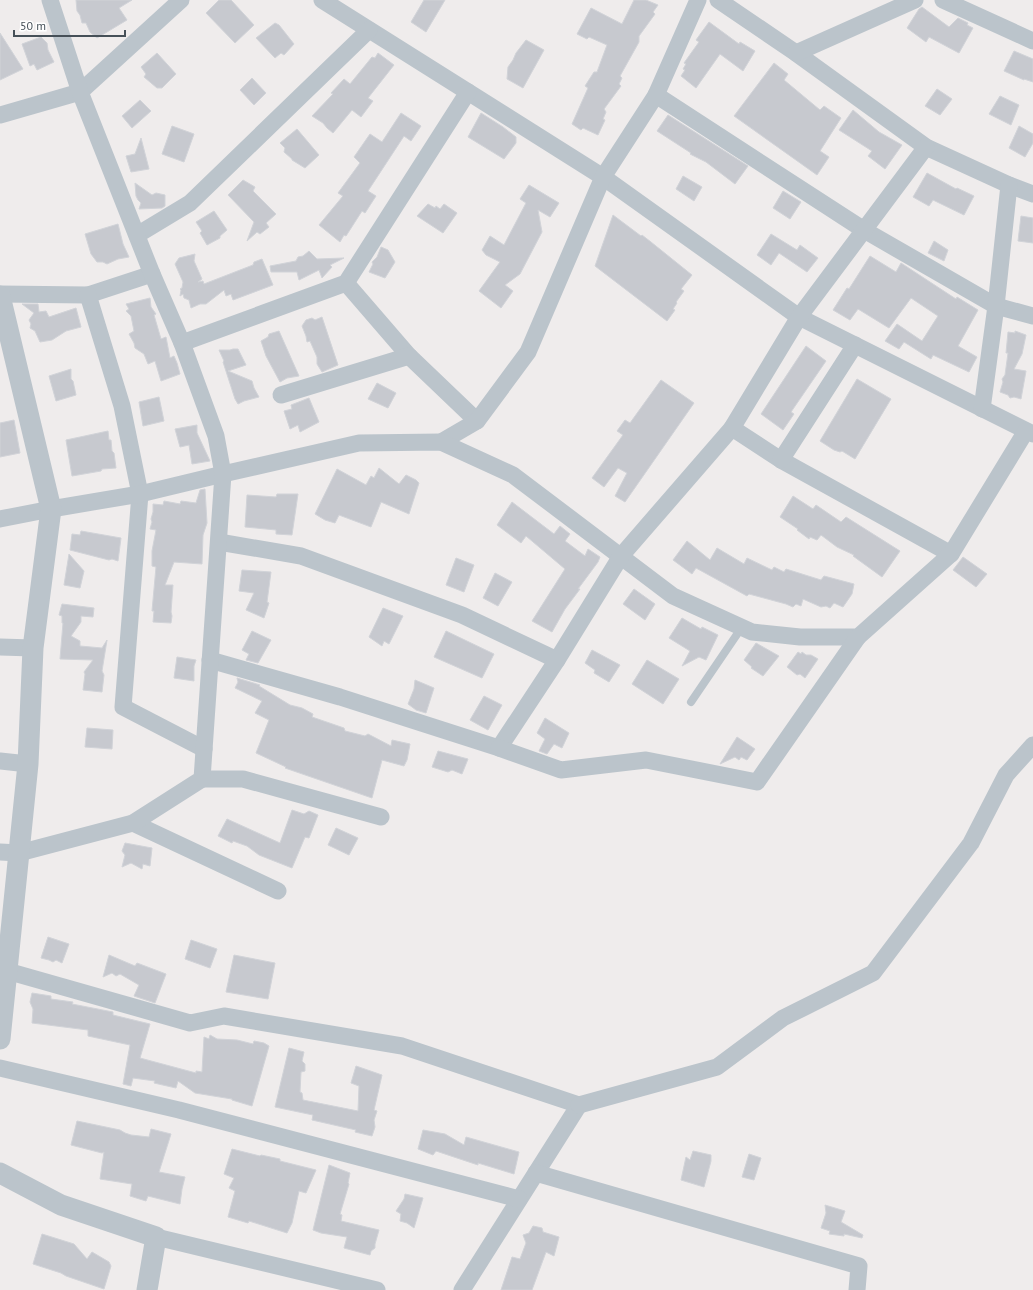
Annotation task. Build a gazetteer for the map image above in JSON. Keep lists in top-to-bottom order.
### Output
{
  "scale_bar": "50 m"
}
